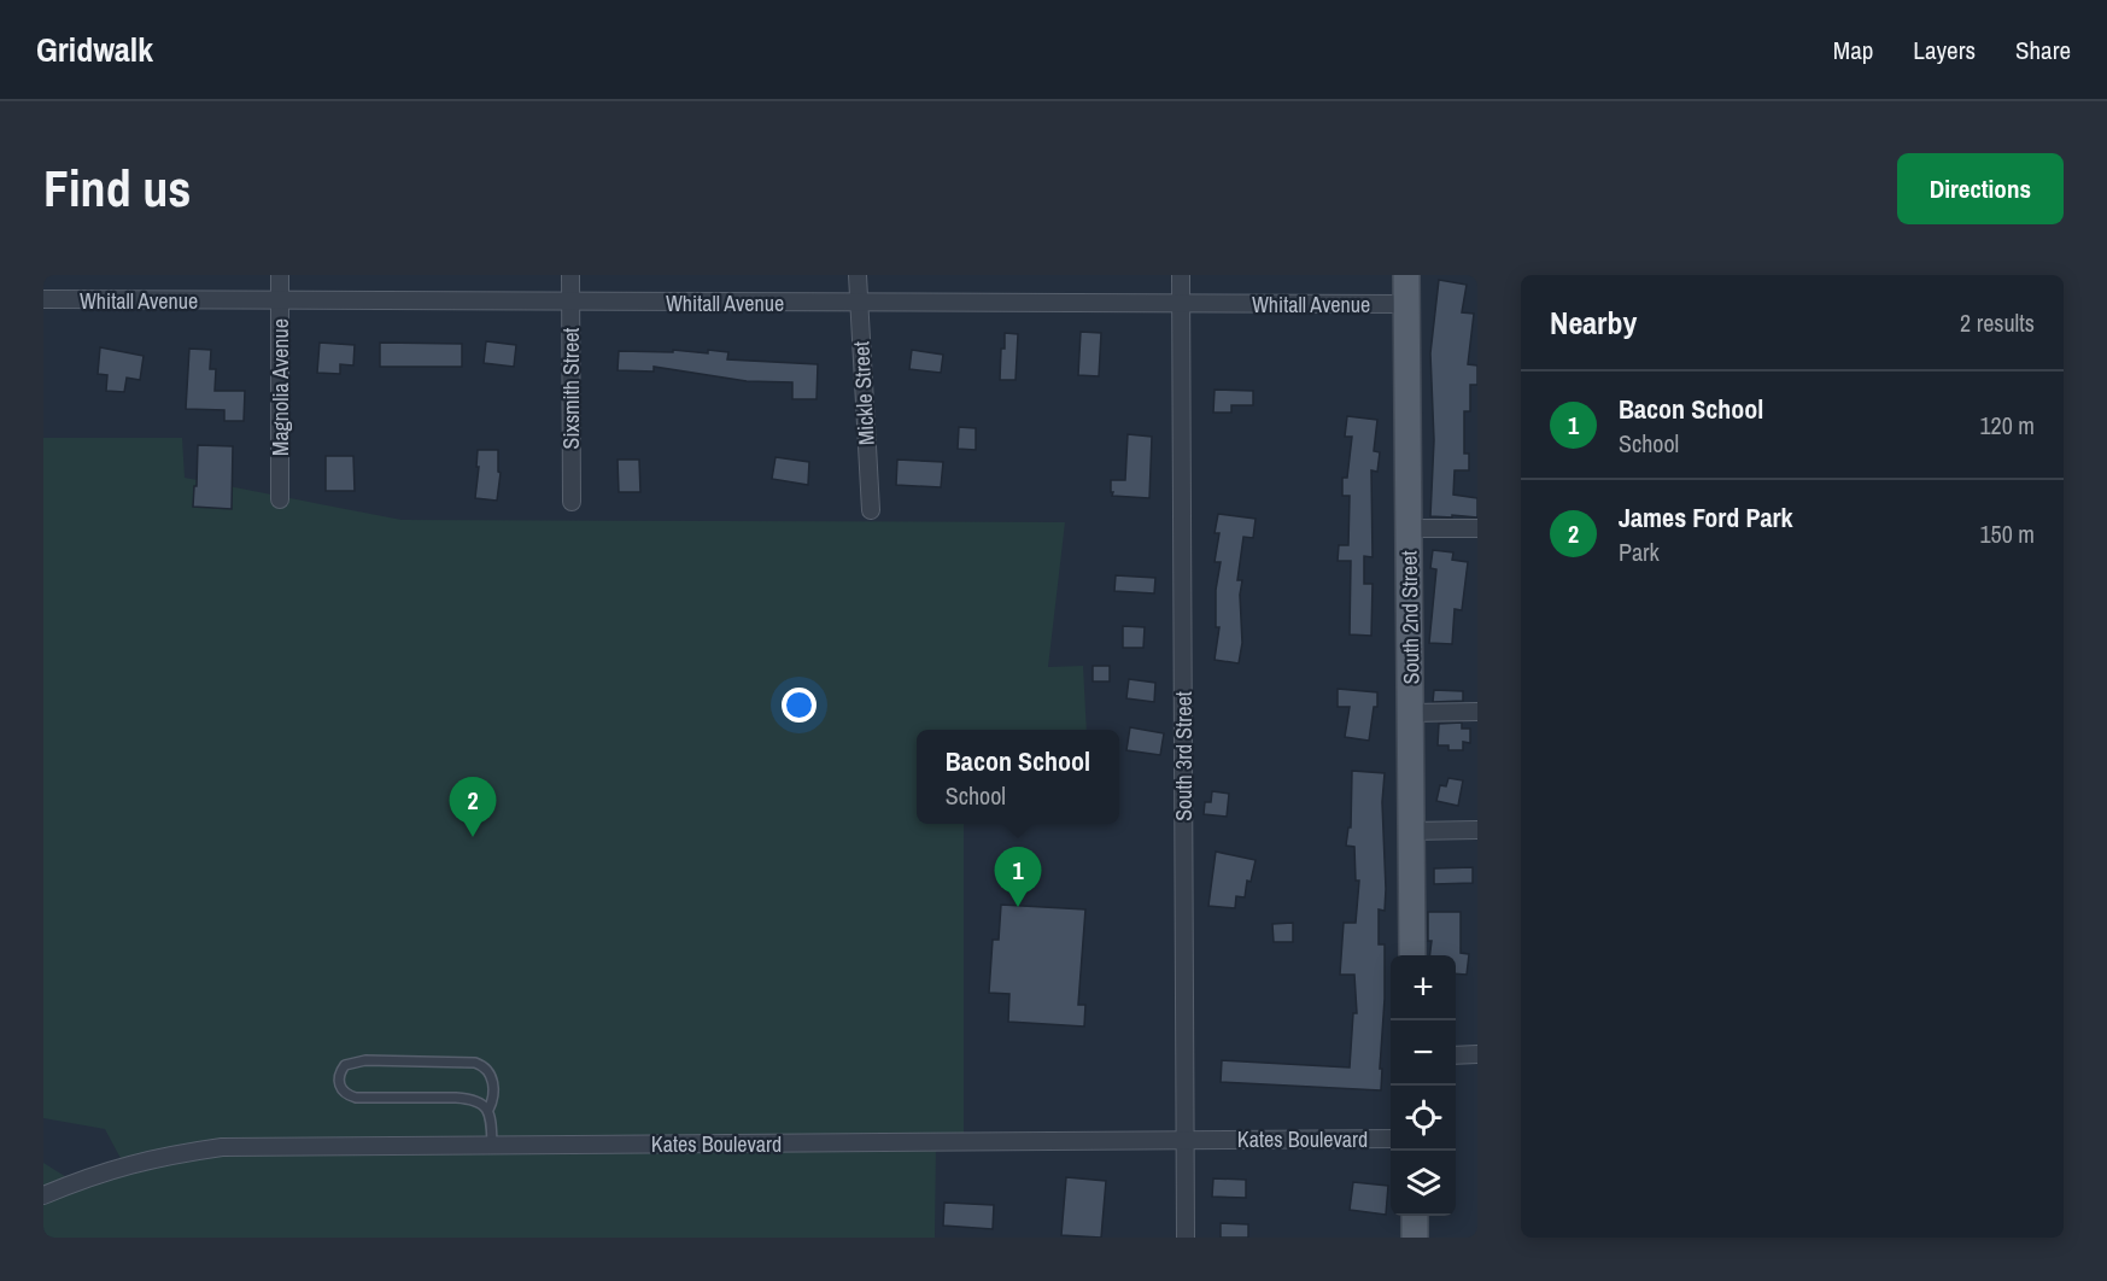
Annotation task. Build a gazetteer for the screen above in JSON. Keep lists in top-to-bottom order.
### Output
{
  "streets": {
    "main road": ["South 2nd Street"],
    "street": [
      "Whitall Avenue",
      "Magnolia Avenue",
      "Sixsmith Street",
      "Mickle Street",
      "South 3rd Street",
      "Kates Boulevard"
    ]
  },
  "crossings": [
    ["Whitall Avenue", "Magnolia Avenue"],
    ["Whitall Avenue", "Sixsmith Street"],
    ["Whitall Avenue", "Mickle Street"],
    ["Whitall Avenue", "South 2nd Street"],
    ["Whitall Avenue", "South 3rd Street"],
    ["South 3rd Street", "Kates Boulevard"]
  ],
  "page": {
    "header": "Gridwalk",
    "nav": ["Map", "Layers", "Share"],
    "buttons": "Directions",
    "title": "Find us",
    "heading": ["Nearby", "2 results"],
    "list": [
      {
        "mark": "1",
        "name": "Bacon School",
        "note": "School",
        "value": "120 m"
      },
      {
        "mark": "2",
        "name": "James Ford Park",
        "note": "Park",
        "value": "150 m"
      }
    ],
    "popup": ["Bacon School", "School"],
    "pins": ["2", "1"],
    "map_buttons": ["+", "−"]
  }
}
